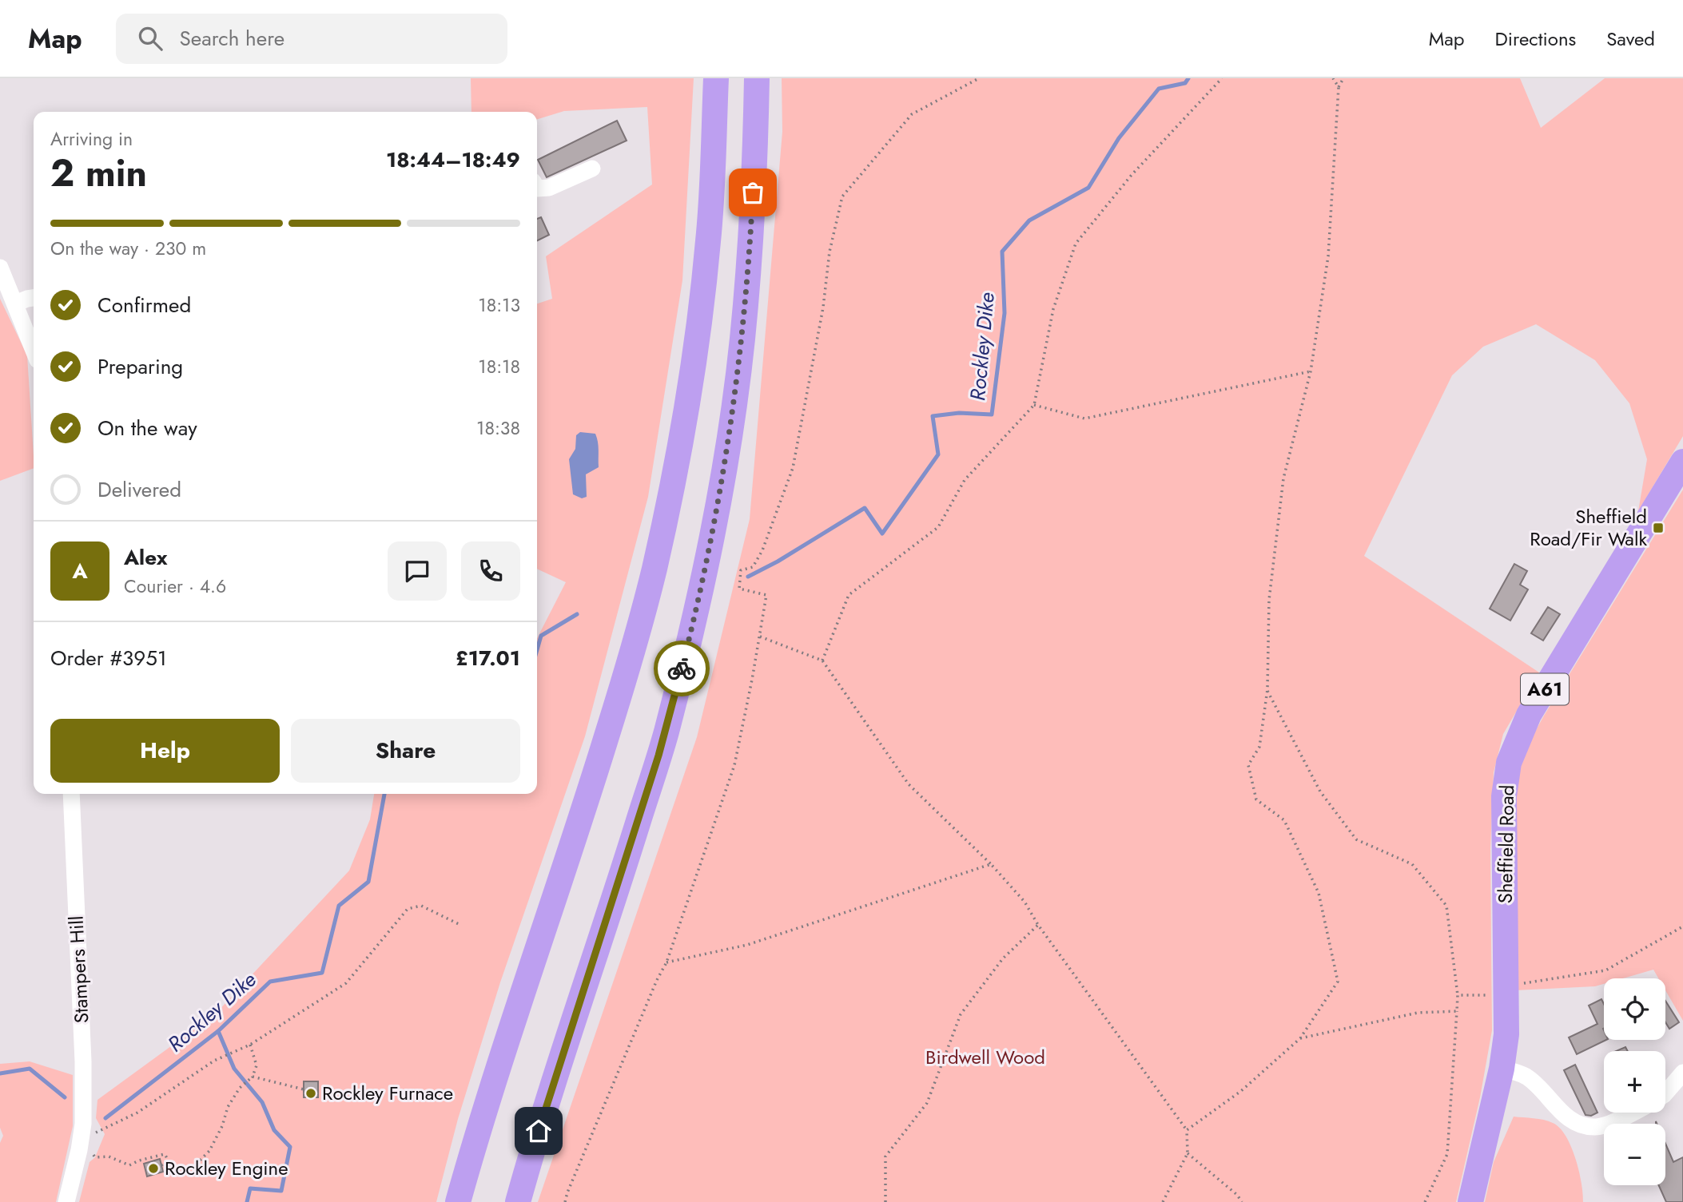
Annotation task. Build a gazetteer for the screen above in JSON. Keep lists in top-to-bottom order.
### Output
{
  "streets": {
    "highway": ["A61", "Sheffield Road"],
    "street": ["Stampers Hill"]
  },
  "water": ["Rockley Dike"],
  "parks": ["Birdwell Wood"],
  "places": {
    "transit": ["Sheffield Road/Fir Walk"],
    "other": ["Rockley Furnace", "Rockley Engine"]
  },
  "page": {
    "header": "Map",
    "search": "Search here",
    "nav": ["Map", "Directions", "Saved"],
    "heading": ["2 min", "Arriving in", "18:44–18:49"],
    "panel": [
      "Alex",
      "Courier · 4.6",
      "Order #3951",
      "£17.01"
    ],
    "bar": "On the way · 230 m",
    "list": [
      ["Confirmed", "18:13"],
      ["Preparing", "18:18"],
      ["On the way", "18:38"],
      "Delivered"
    ],
    "round": "A",
    "buttons": ["Help", "Share"],
    "map_buttons": ["+", "−"]
  }
}
